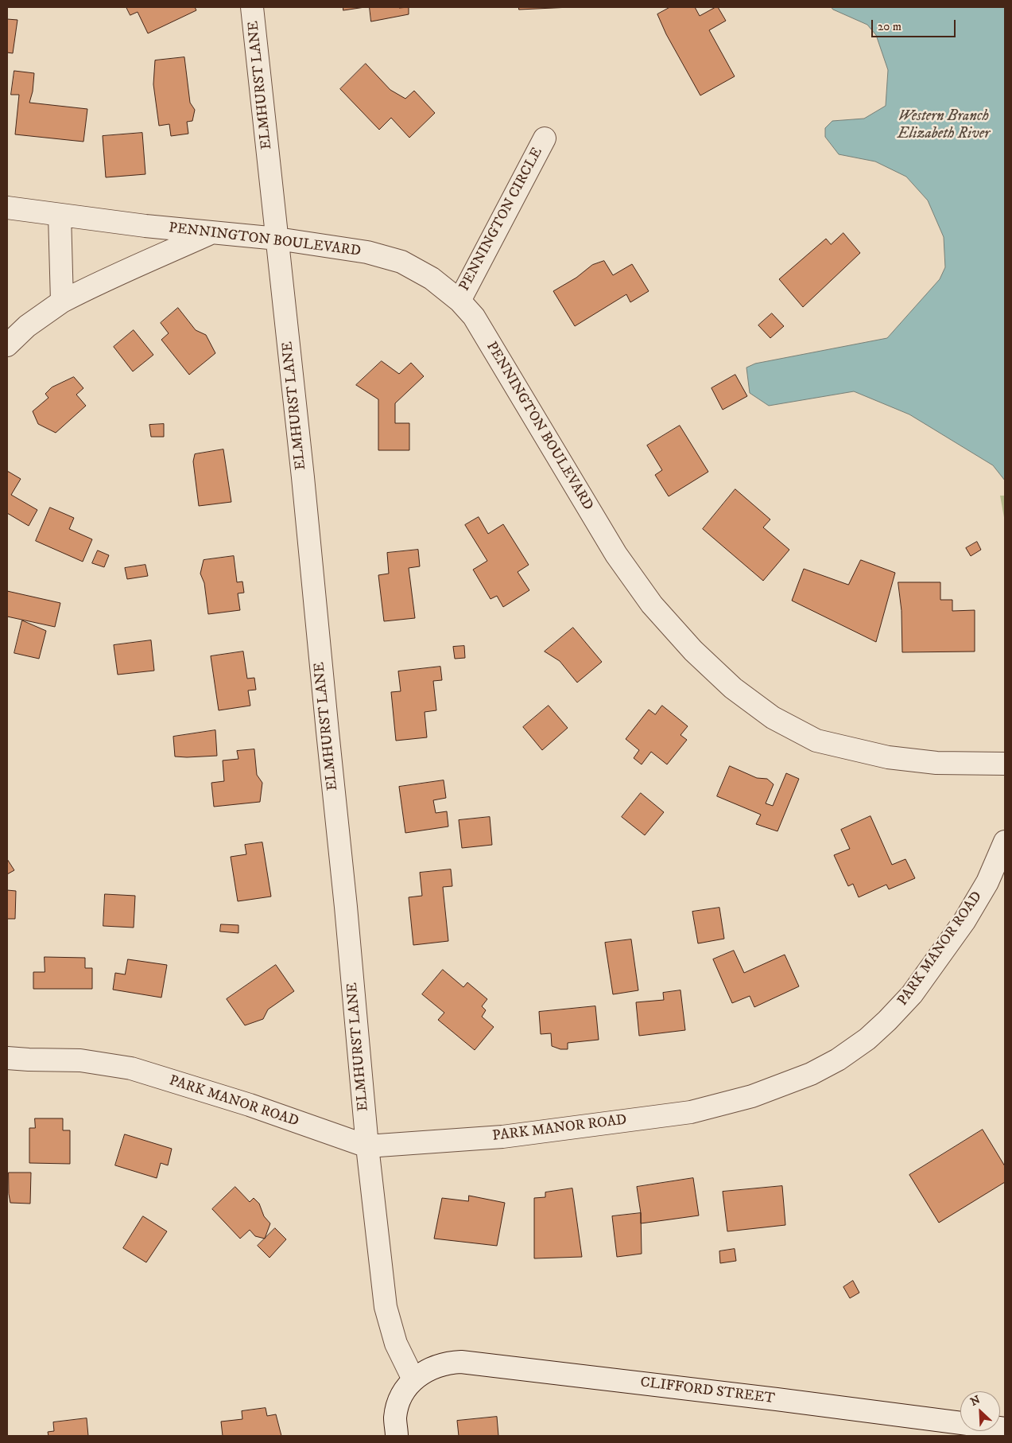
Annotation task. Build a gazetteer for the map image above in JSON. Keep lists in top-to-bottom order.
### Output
{
  "streets": {
    "street": [
      "ELMHURST LANE",
      "PENNINGTON CIRCLE",
      "PENNINGTON BOULEVARD",
      "PARK MANOR ROAD",
      "CLIFFORD STREET"
    ]
  },
  "crossings": [
    ["ELMHURST LANE", "PENNINGTON BOULEVARD"],
    ["ELMHURST LANE", "PARK MANOR ROAD"],
    ["ELMHURST LANE", "CLIFFORD STREET"],
    ["PENNINGTON CIRCLE", "PENNINGTON BOULEVARD"]
  ],
  "water": ["Western Branch Elizabeth River"],
  "scale_bar": "20 m",
  "north": "top left"
}
